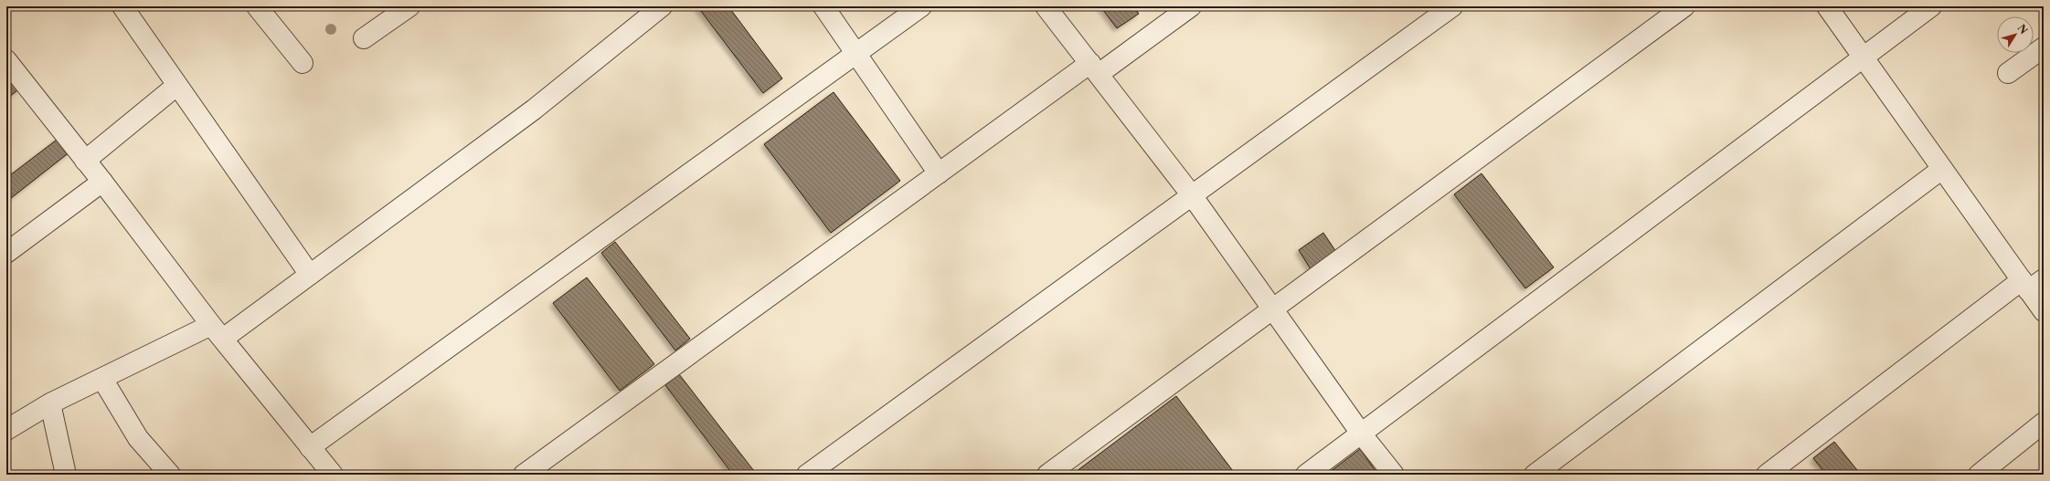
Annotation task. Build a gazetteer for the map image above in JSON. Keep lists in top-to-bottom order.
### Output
{
  "north": "top right"
}
